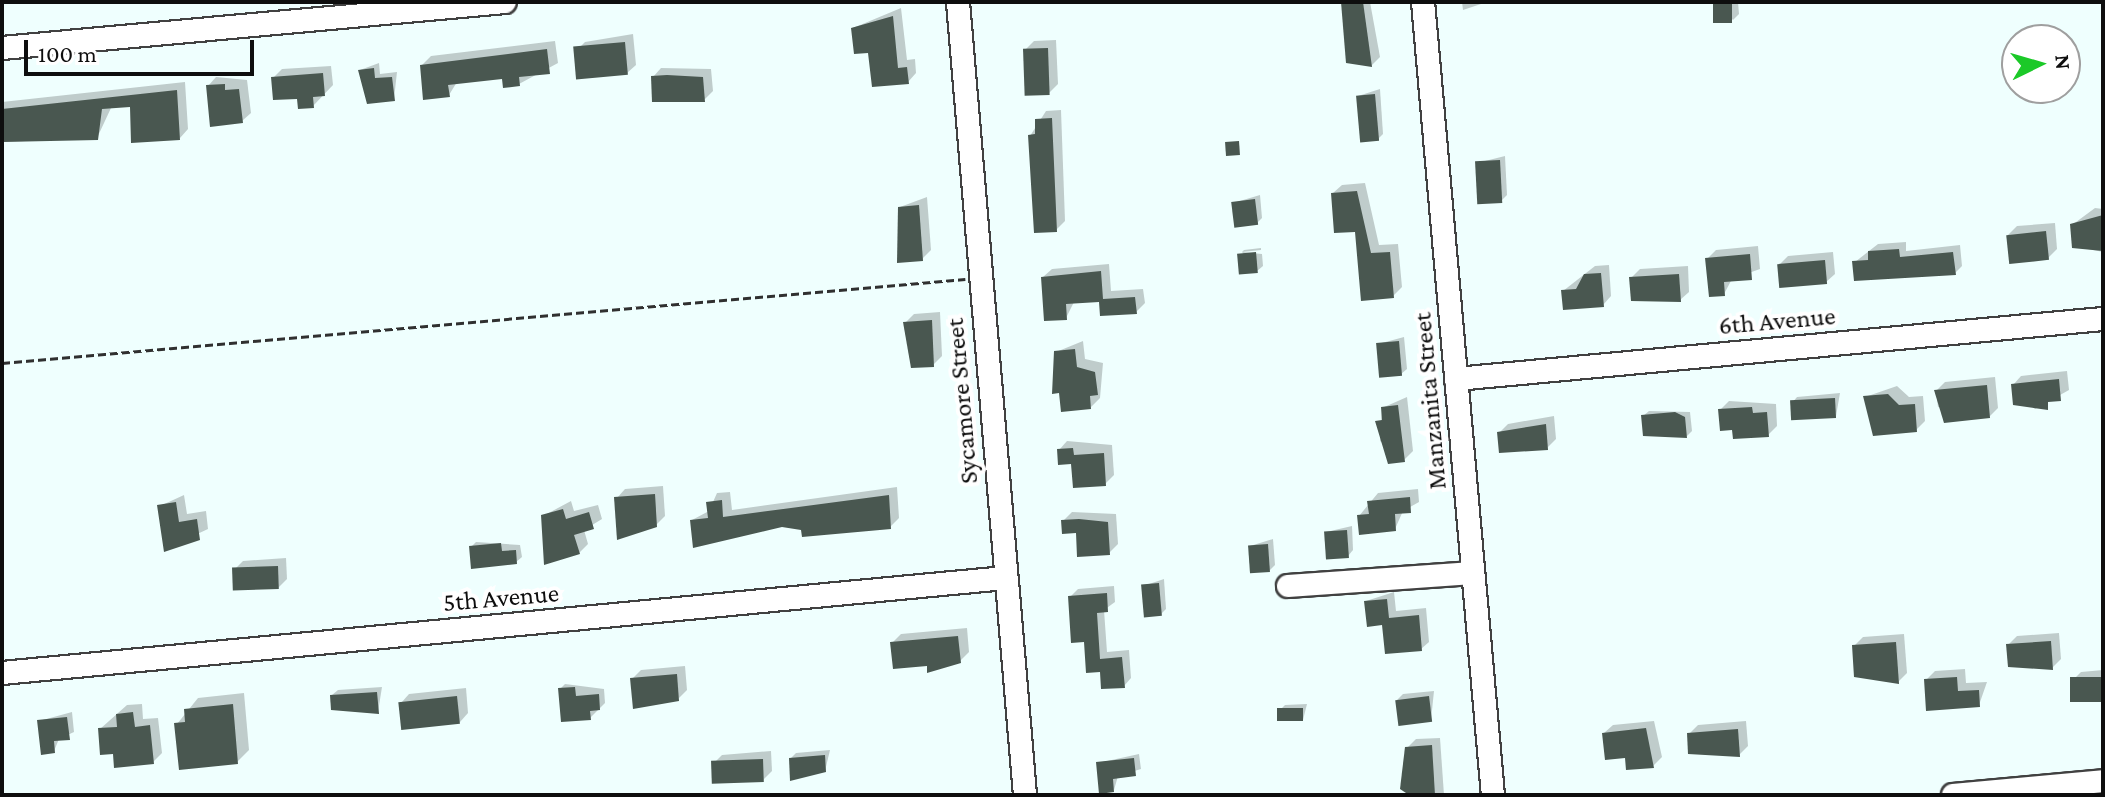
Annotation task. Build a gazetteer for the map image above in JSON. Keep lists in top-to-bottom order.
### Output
{
  "streets": {
    "street": [
      "6th Avenue",
      "Sycamore Street",
      "Manzanita Street",
      "5th Avenue"
    ]
  },
  "crossings": [
    ["6th Avenue", "Manzanita Street"],
    ["Sycamore Street", "5th Avenue"]
  ],
  "scale_bar": "100 m",
  "north": "right"
}
